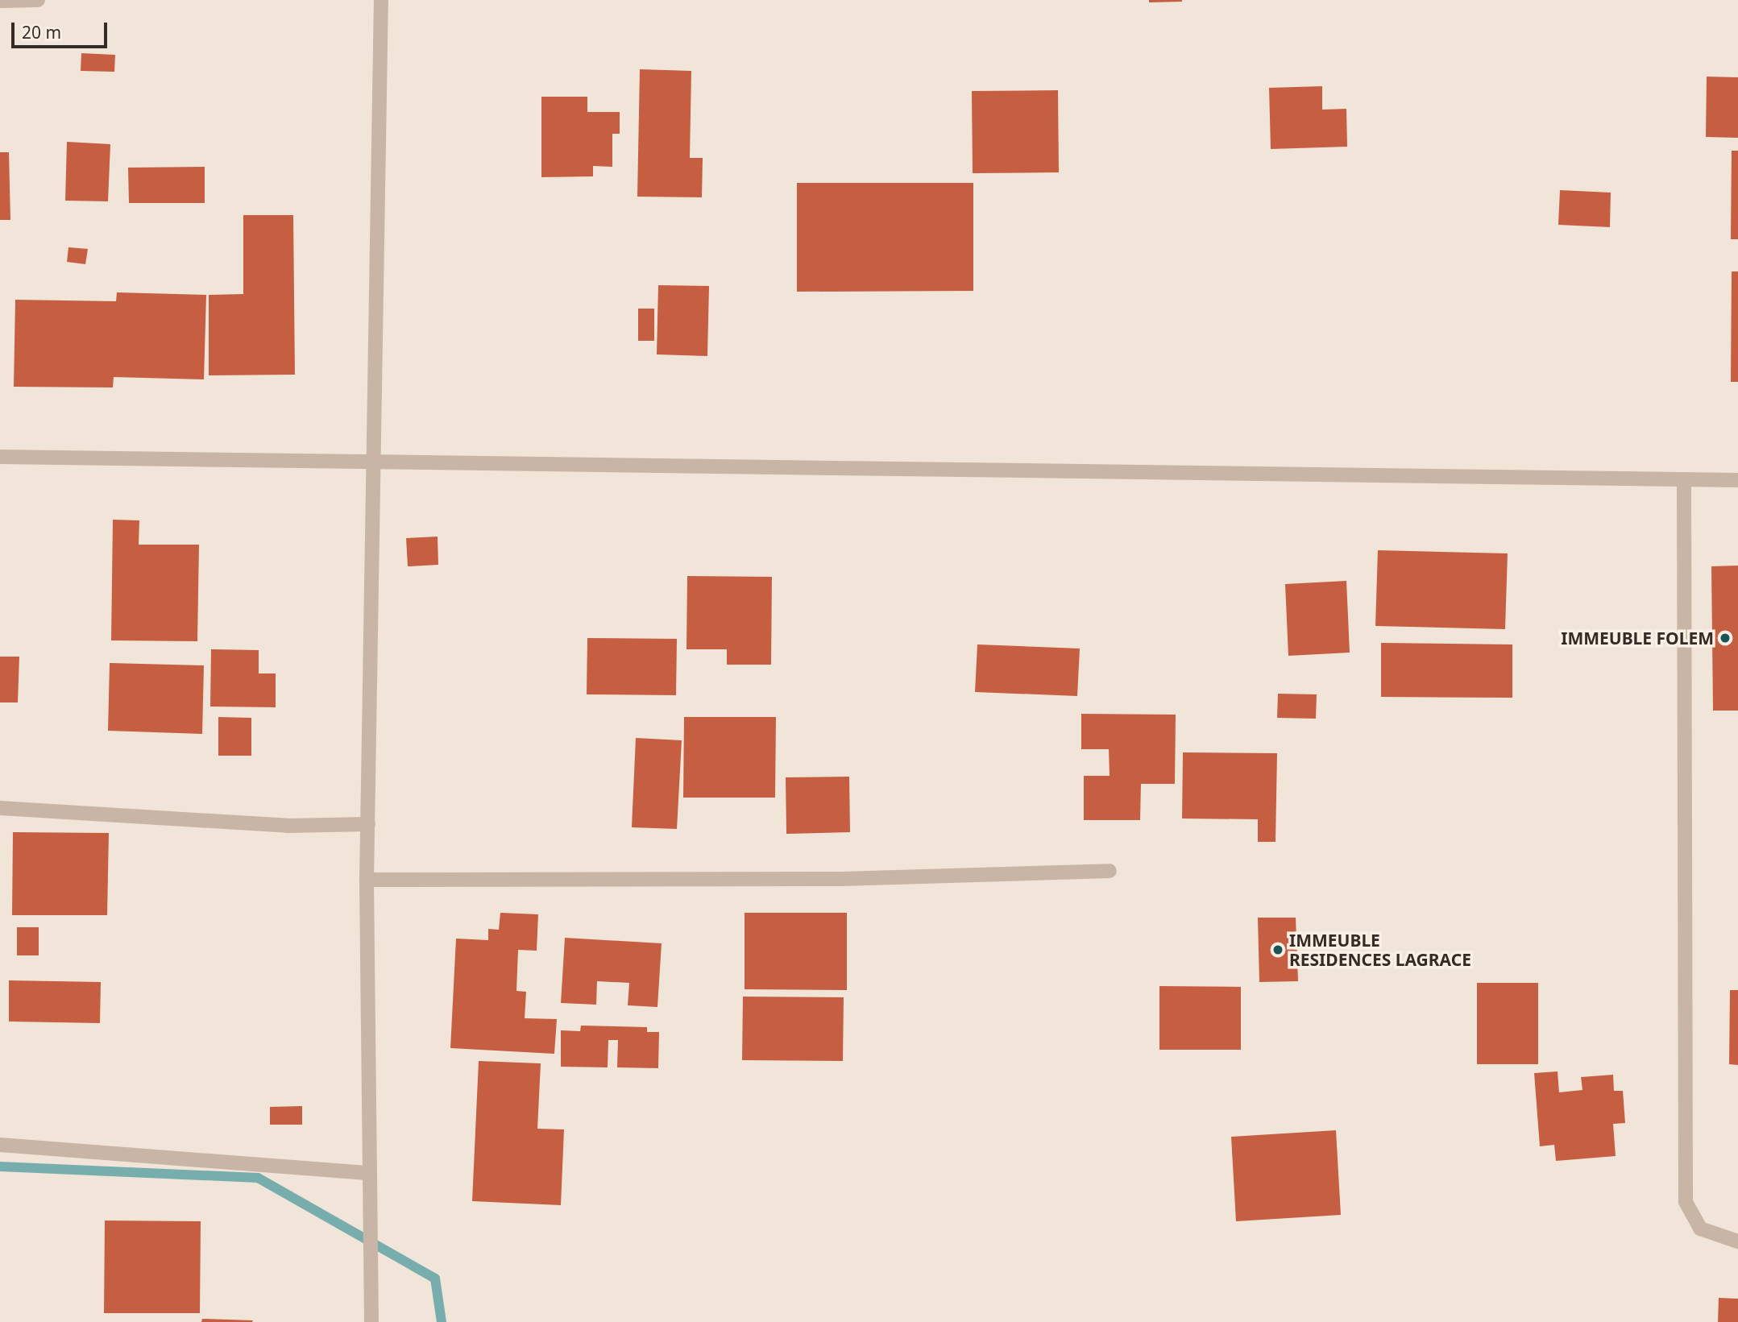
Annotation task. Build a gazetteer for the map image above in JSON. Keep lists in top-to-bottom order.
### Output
{
  "places": ["IMMEUBLE FOLEM", "IMMEUBLE RESIDENCES LAGRACE"],
  "scale_bar": "20 m"
}
